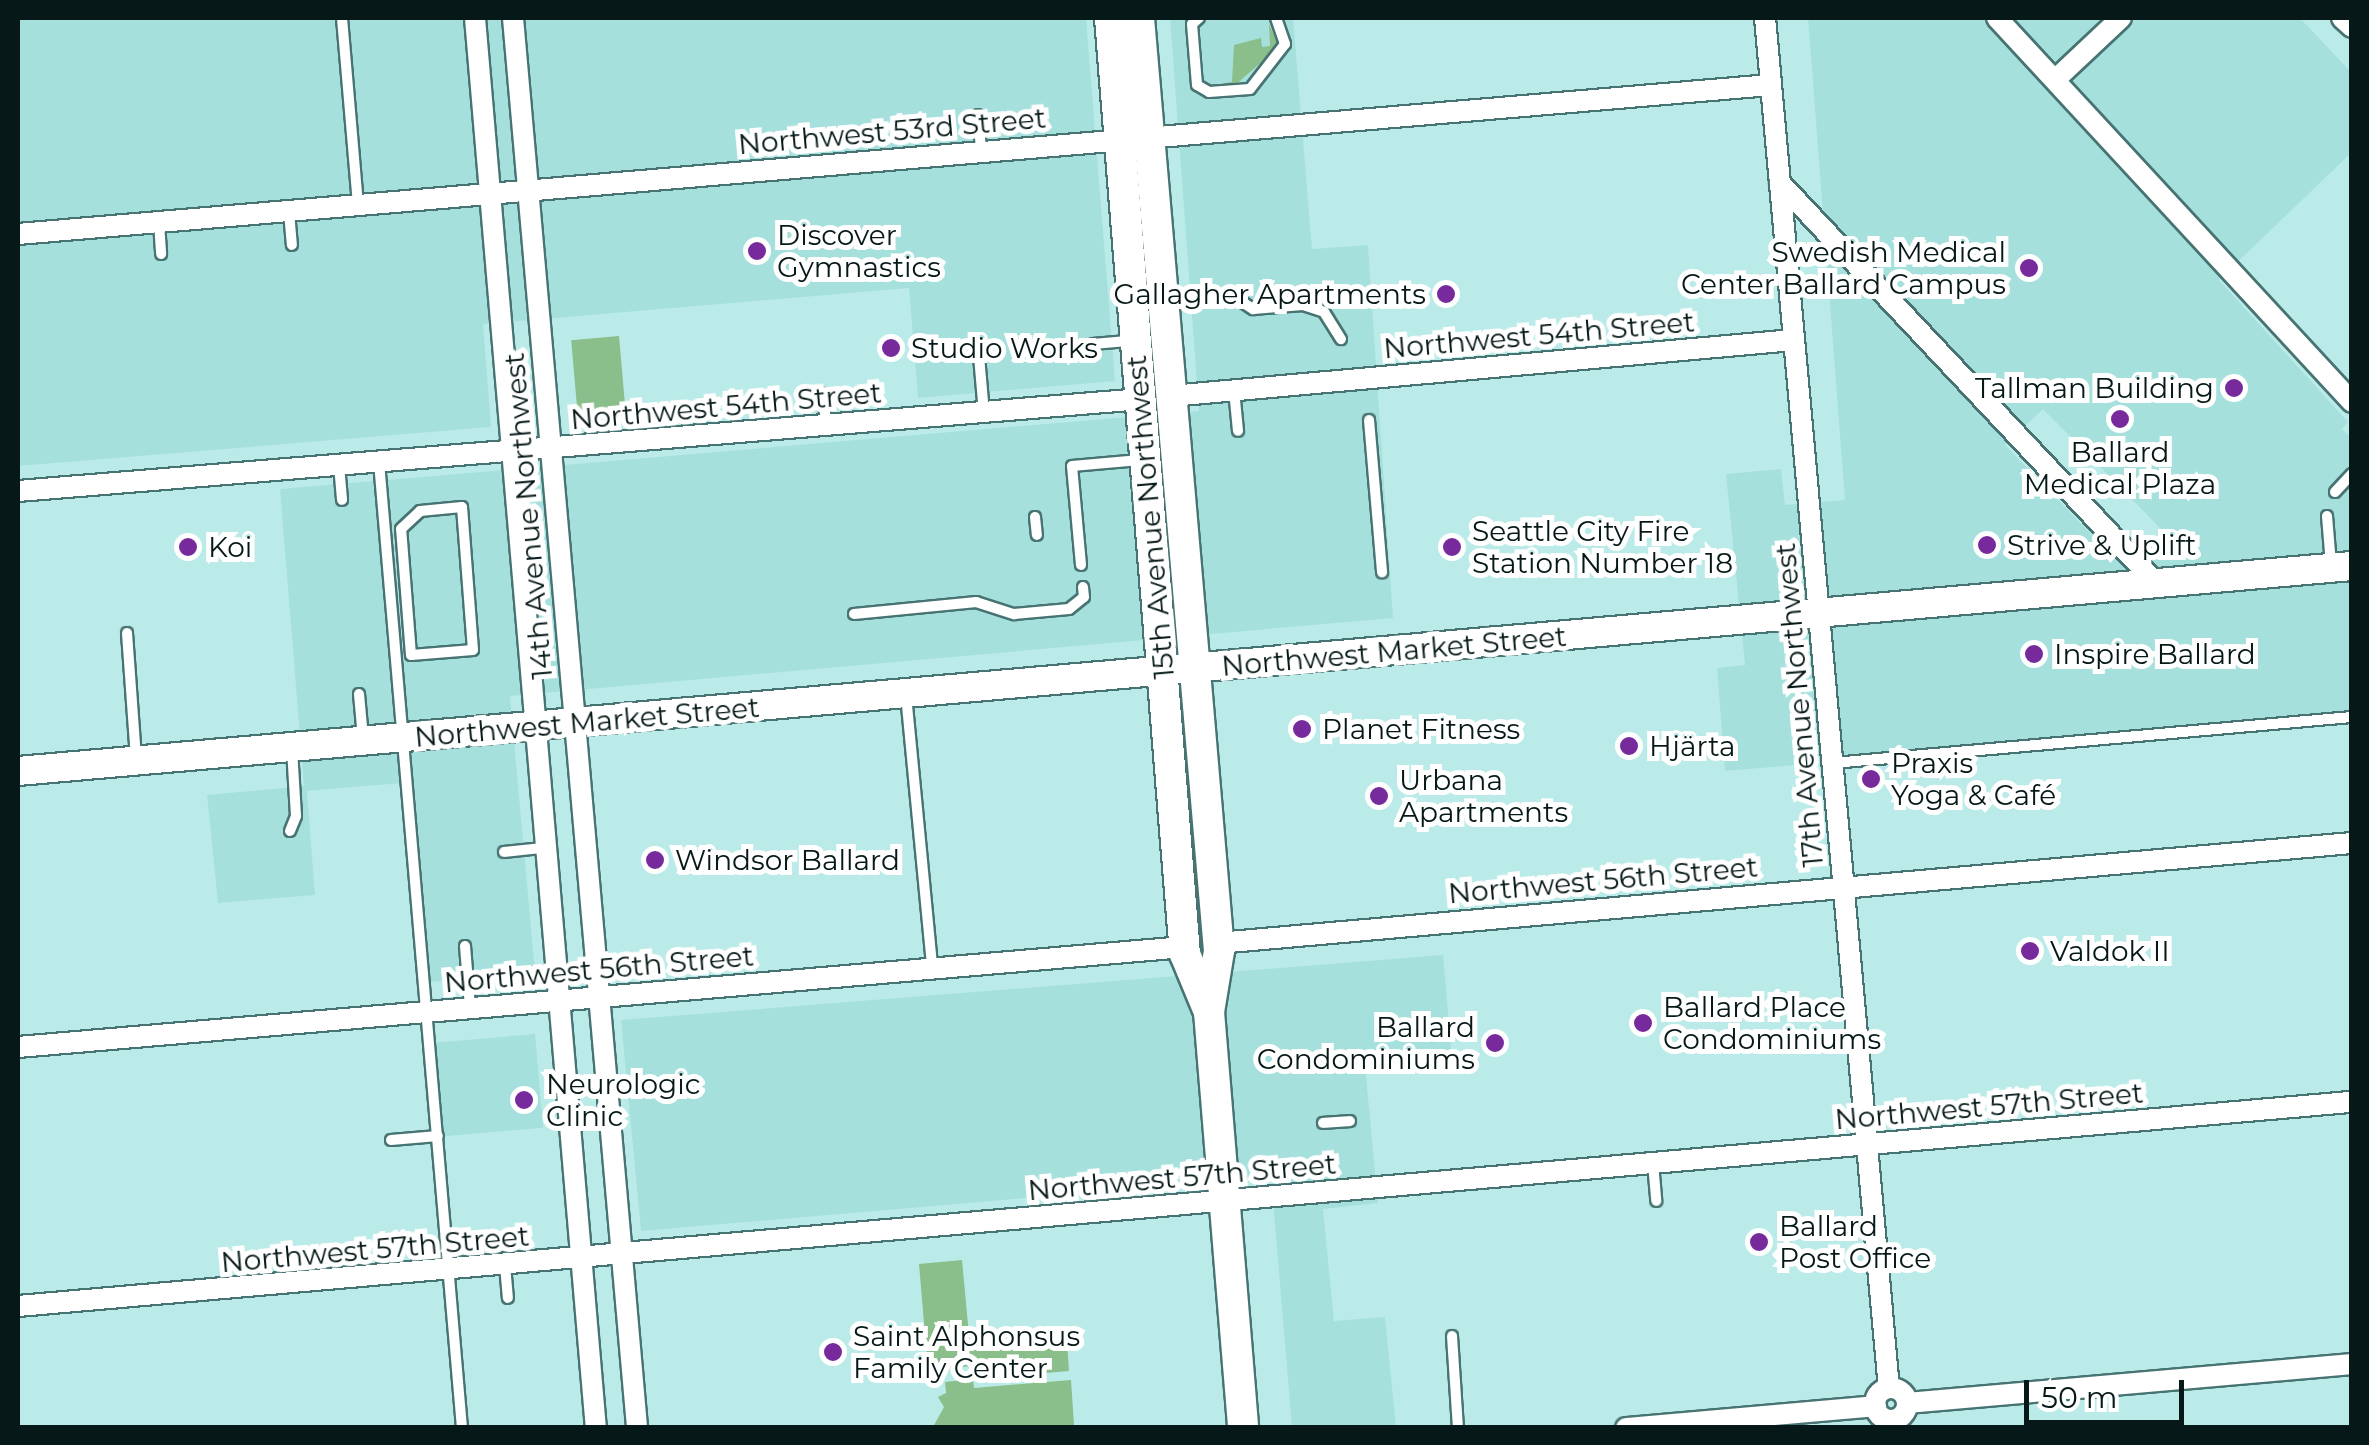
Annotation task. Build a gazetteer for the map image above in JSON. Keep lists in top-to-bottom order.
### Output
{
  "streets": {
    "main road": ["15th Avenue Northwest", "Northwest Market Street"],
    "street": [
      "Northwest 53rd Street",
      "Northwest 54th Street",
      "14th Avenue Northwest",
      "17th Avenue Northwest",
      "Northwest 56th Street",
      "Northwest 57th Street"
    ]
  },
  "crossings": [
    ["Northwest 53rd Street", "14th Avenue Northwest"],
    ["Northwest 53rd Street", "15th Avenue Northwest"],
    ["Northwest 53rd Street", "17th Avenue Northwest"],
    ["Northwest 54th Street", "14th Avenue Northwest"],
    ["Northwest 54th Street", "15th Avenue Northwest"],
    ["Northwest 54th Street", "17th Avenue Northwest"],
    ["14th Avenue Northwest", "Northwest Market Street"],
    ["14th Avenue Northwest", "Northwest 56th Street"],
    ["14th Avenue Northwest", "Northwest 57th Street"],
    ["15th Avenue Northwest", "Northwest Market Street"],
    ["15th Avenue Northwest", "Northwest 56th Street"],
    ["15th Avenue Northwest", "Northwest 57th Street"],
    ["Northwest Market Street", "17th Avenue Northwest"],
    ["17th Avenue Northwest", "Northwest 56th Street"],
    ["17th Avenue Northwest", "Northwest 57th Street"]
  ],
  "places": [
    "Discover Gymnastics",
    "Swedish Medical Center Ballard Campus",
    "Gallagher Apartments",
    "Studio Works",
    "Tallman Building",
    "Ballard Medical Plaza",
    "Strive & Uplift",
    "Koi",
    "Seattle City Fire Station Number 18",
    "Inspire Ballard",
    "Planet Fitness",
    "Hjärta",
    "Praxis Yoga & Café",
    "Urbana Apartments",
    "Windsor Ballard",
    "Valdok II",
    "Ballard Place Condominiums",
    "Ballard Condominiums",
    "Neurologic Clinic",
    "Ballard Post Office",
    "Saint Alphonsus Family Center"
  ],
  "scale_bar": "50 m"
}
